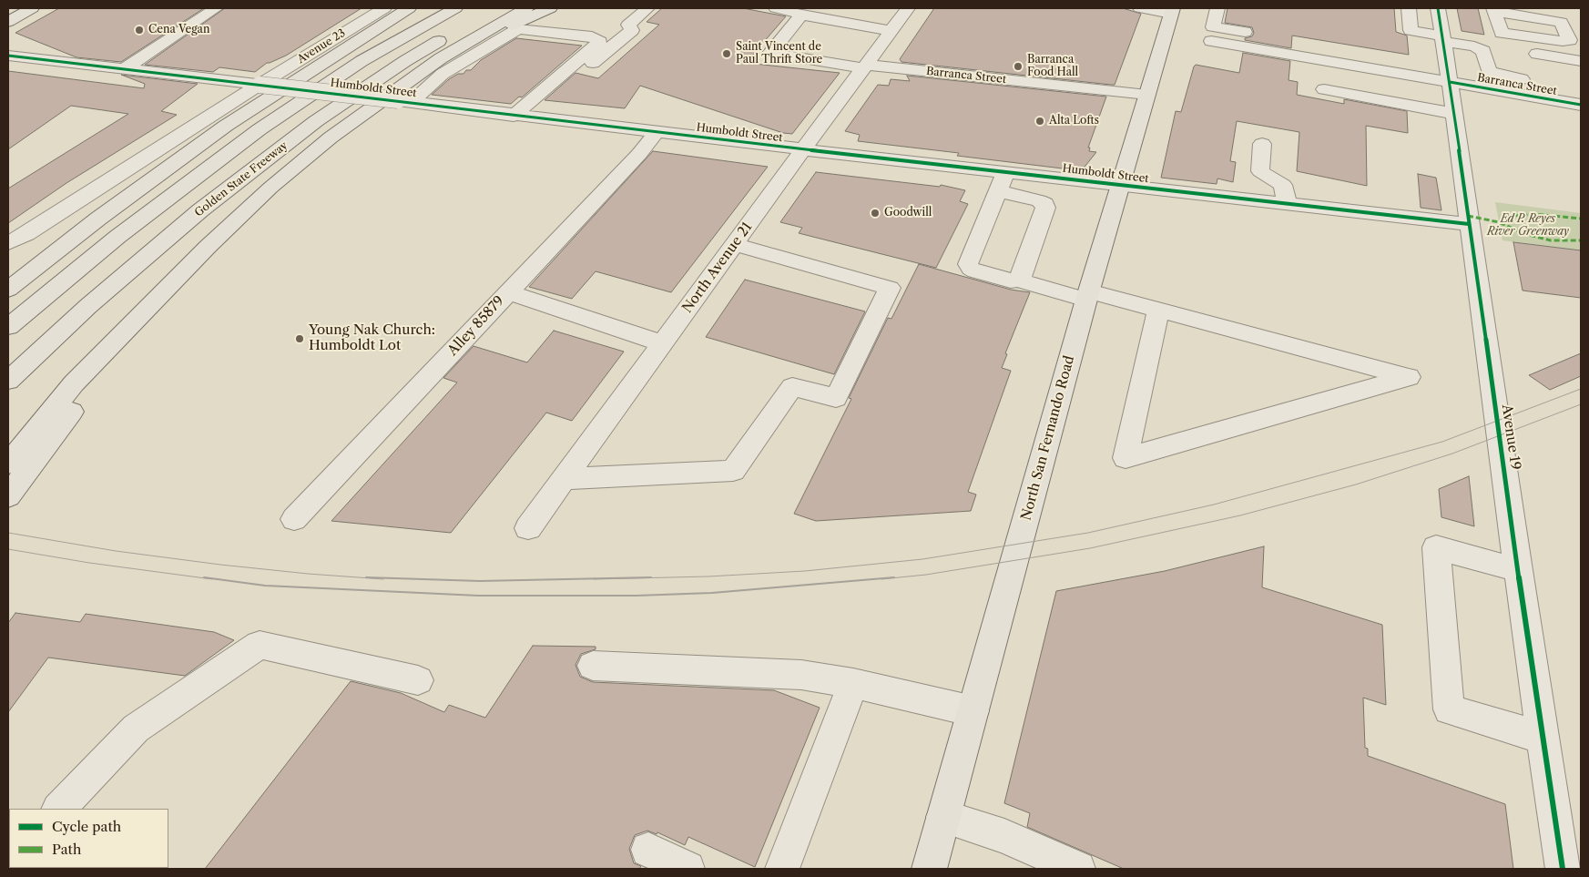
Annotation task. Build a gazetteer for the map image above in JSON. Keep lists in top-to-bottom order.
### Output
{
  "streets": {
    "main road": ["Golden State Freeway", "North San Fernando Road"],
    "street": [
      "Avenue 23",
      "Barranca Street",
      "Humboldt Street",
      "North Avenue 21",
      "Alley 85879",
      "Avenue 19"
    ]
  },
  "crossings": [
    ["Avenue 23", "Humboldt Street"],
    ["Barranca Street", "North Avenue 21"],
    ["Barranca Street", "Avenue 19"],
    ["Barranca Street", "North San Fernando Road"],
    ["Humboldt Street", "North Avenue 21"],
    ["Humboldt Street", "Alley 85879"],
    ["Humboldt Street", "Avenue 19"],
    ["Humboldt Street", "North San Fernando Road"]
  ],
  "parks": ["Ed P. Reyes River Greenway"],
  "places": [
    "Cena Vegan",
    "Saint Vincent de Paul Thrift Store",
    "Barranca Food Hall",
    "Alta Lofts",
    "Goodwill",
    "Young Nak Church: Humboldt Lot"
  ],
  "legend": ["Cycle path", "Path"]
}
